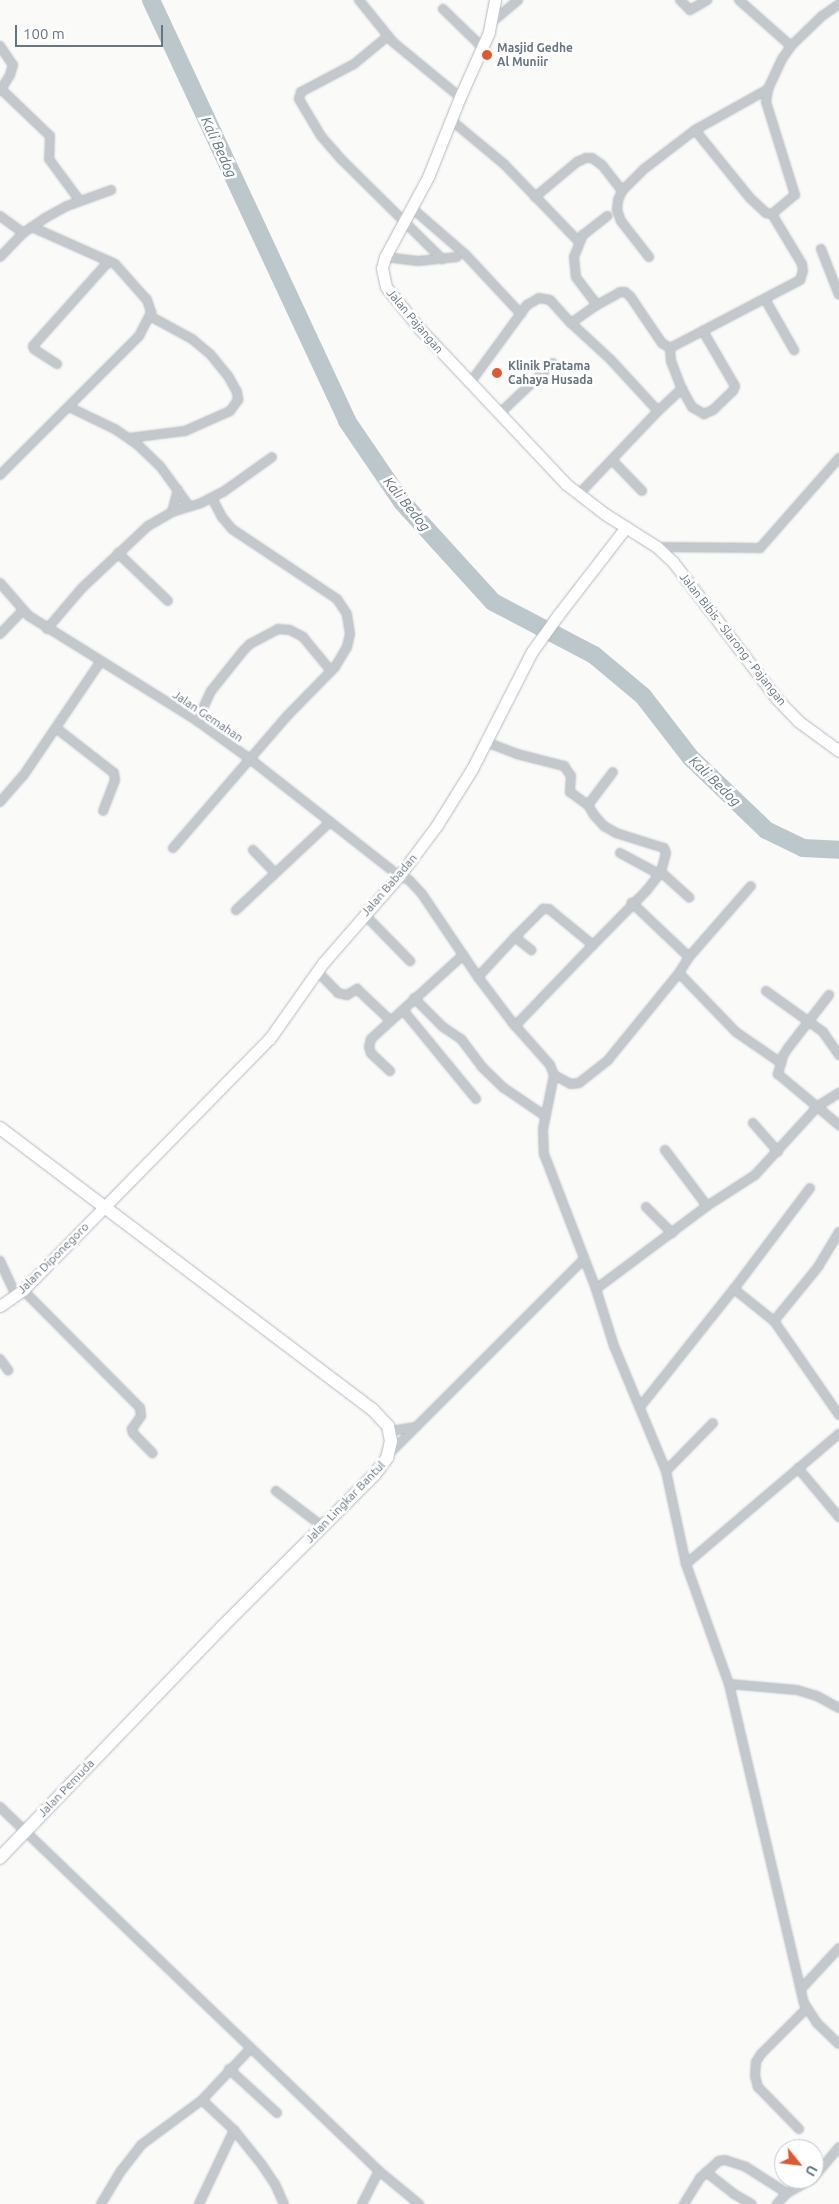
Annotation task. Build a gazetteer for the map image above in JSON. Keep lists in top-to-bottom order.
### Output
{
  "streets": {
    "main road": [
      "Jalan Pajangan",
      "Jalan Bibis - Slarong - Pajangan",
      "Jalan Babadan",
      "Jalan Diponegoro",
      "Jalan Lingkar Bantul",
      "Jalan Pemuda"
    ],
    "street": ["Jalan Gemahan"]
  },
  "crossings": [
    ["Jalan Pajangan", "Jalan Bibis - Slarong - Pajangan"],
    ["Jalan Pajangan", "Jalan Babadan"],
    ["Jalan Bibis - Slarong - Pajangan", "Jalan Babadan"],
    ["Jalan Gemahan", "Jalan Babadan"],
    ["Jalan Babadan", "Jalan Diponegoro"],
    ["Jalan Lingkar Bantul", "Jalan Pemuda"]
  ],
  "water": ["Kali Bedog"],
  "places": ["Masjid Gedhe Al Muniir", "Klinik Pratama Cahaya Husada"],
  "scale_bar": "100 m",
  "north": "bottom right"
}
